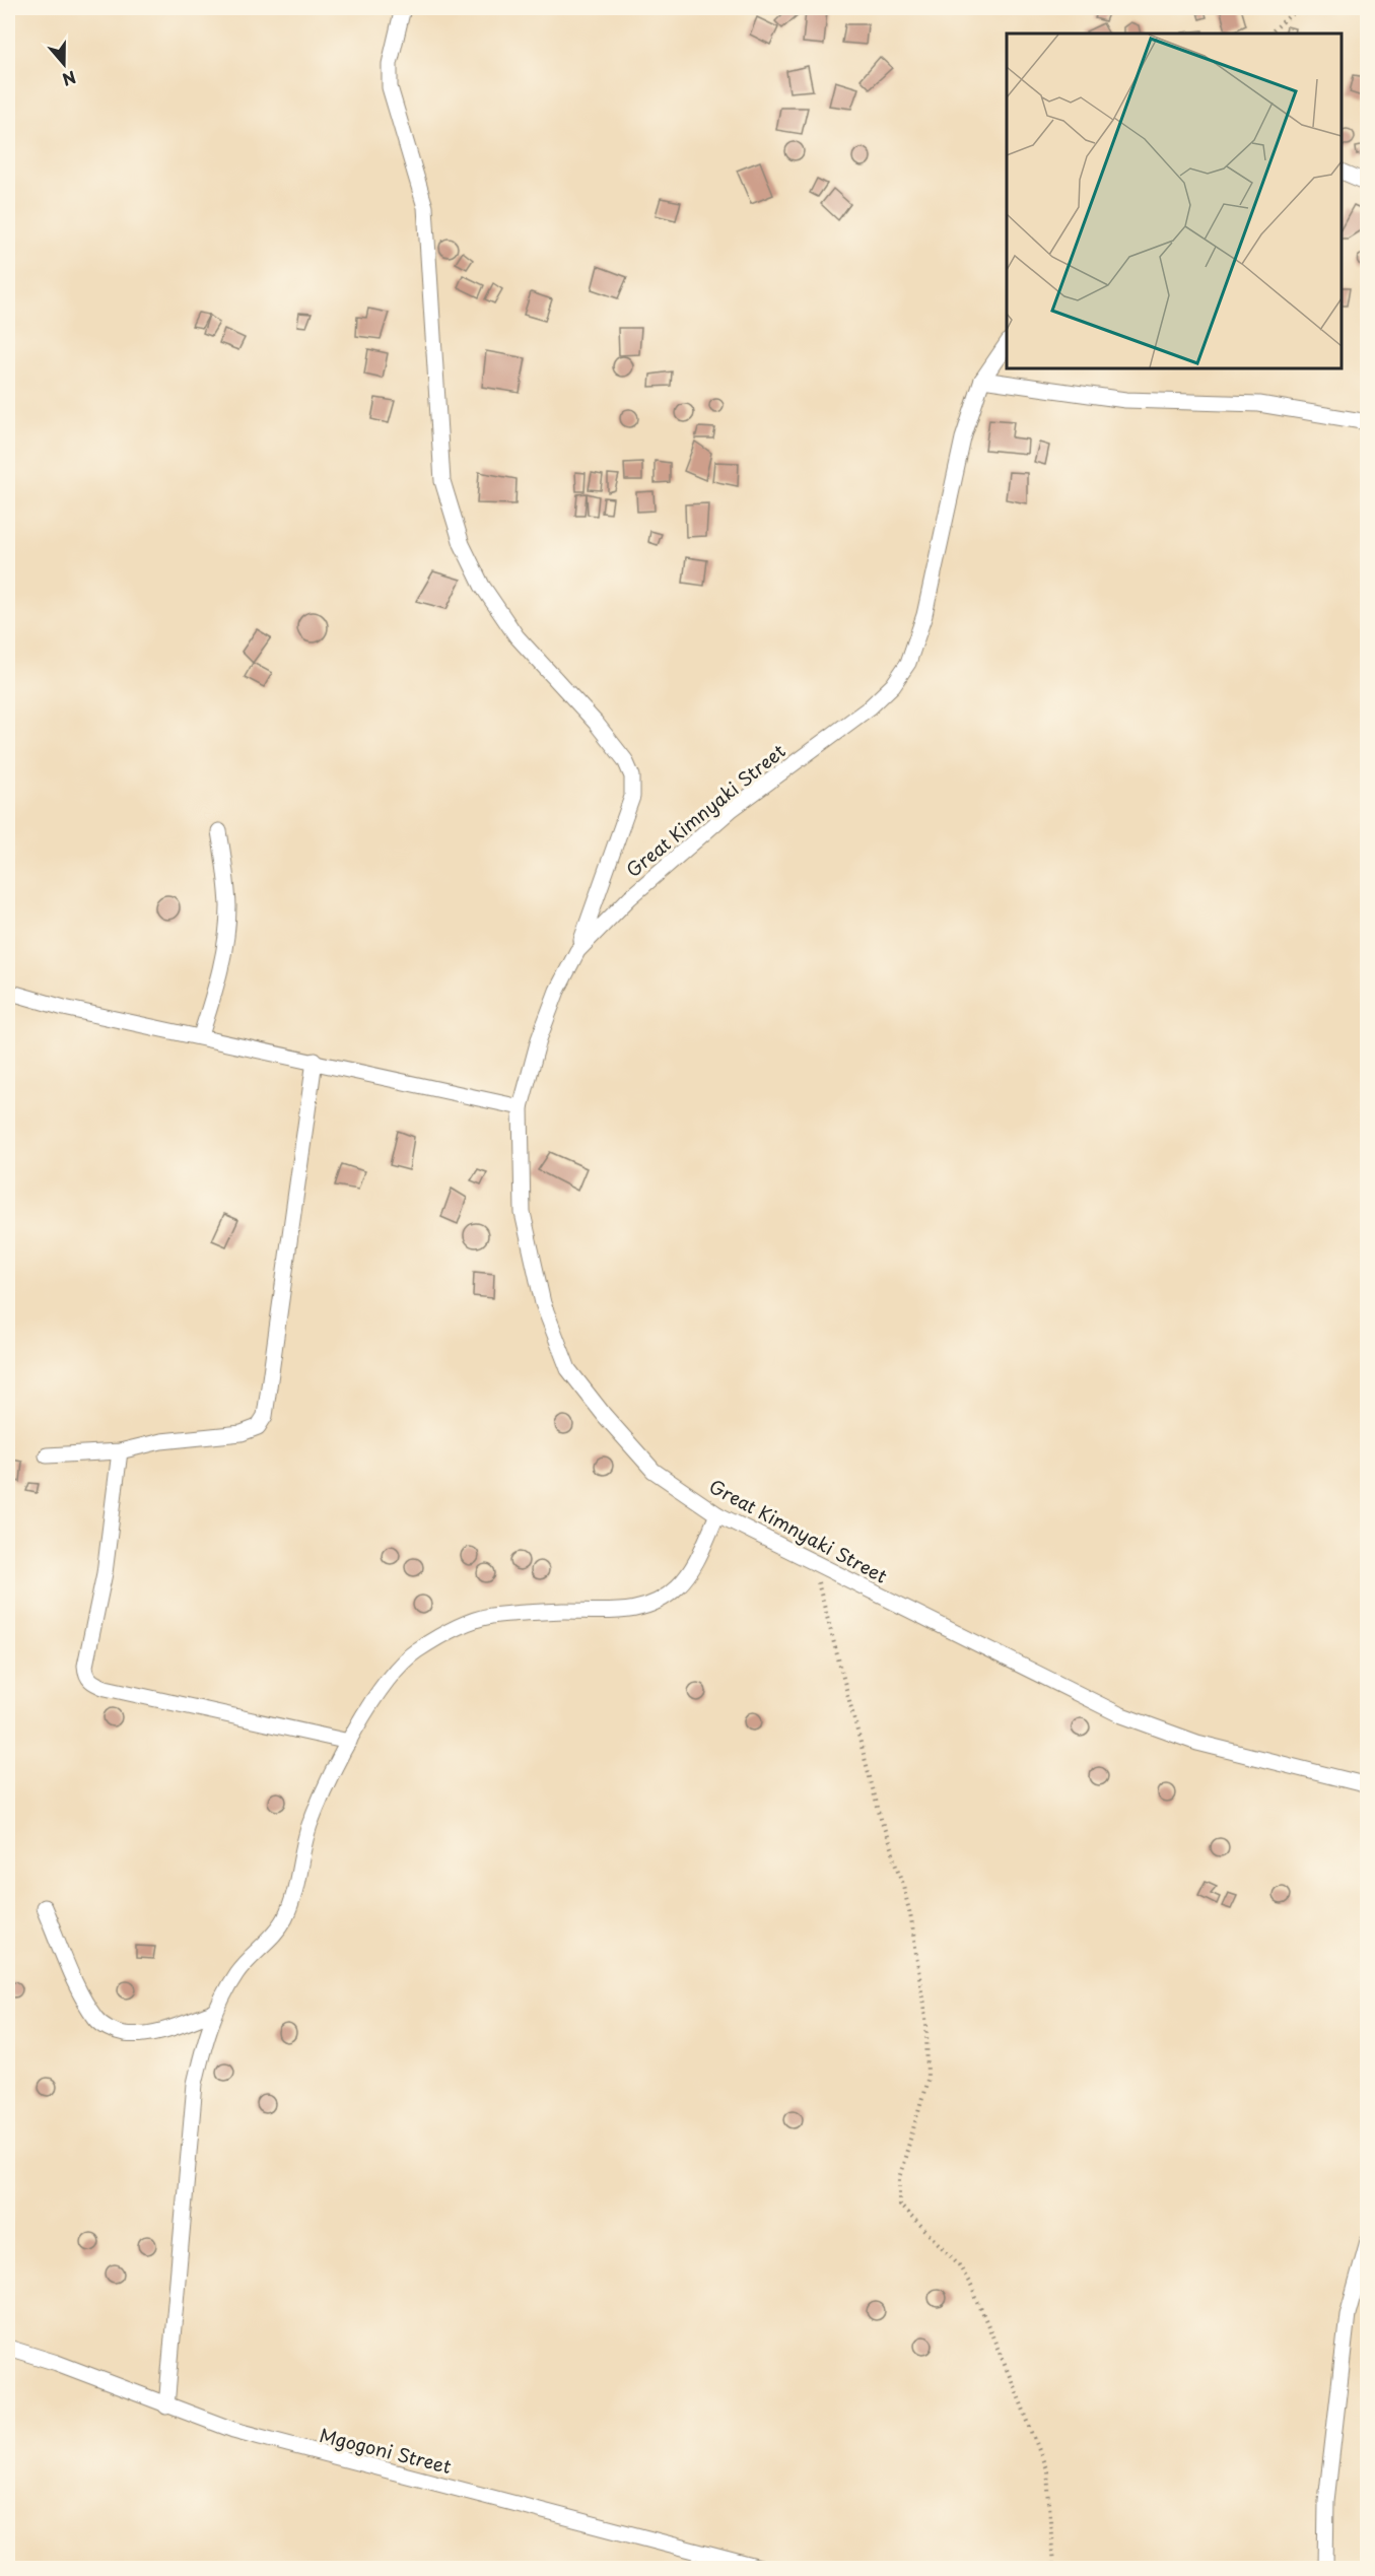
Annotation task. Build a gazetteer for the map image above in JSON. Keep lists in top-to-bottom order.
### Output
{
  "streets": {
    "street": ["Great Kimnyaki Street", "Mgogoni Street"]
  },
  "north": "bottom"
}
